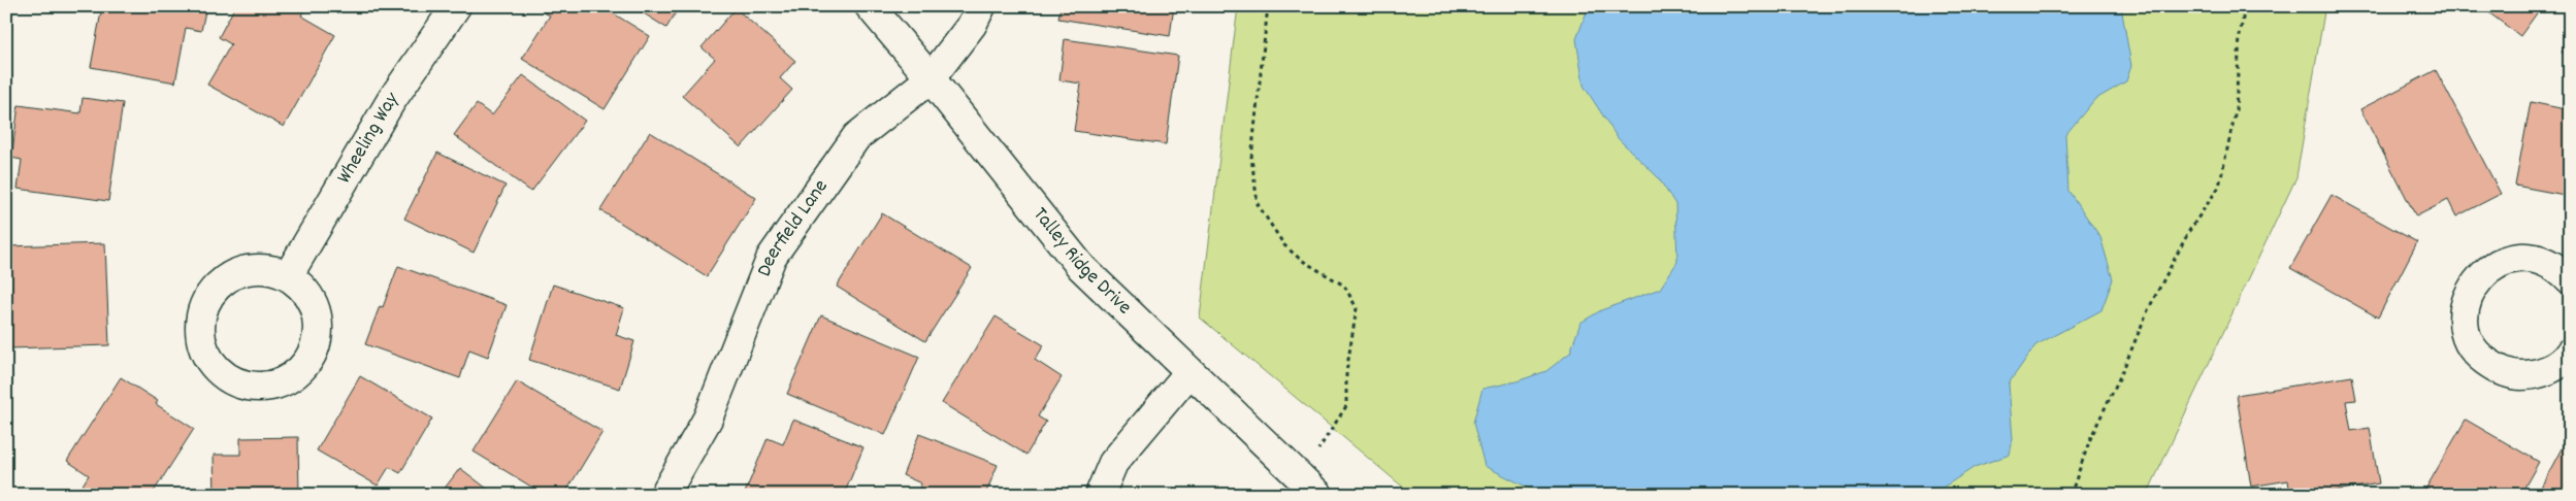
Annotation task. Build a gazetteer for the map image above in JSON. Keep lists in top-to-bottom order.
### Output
{
  "streets": {
    "street": ["Wheeling Way", "Deerfield Lane", "Talley Ridge Drive"]
  },
  "crossings": [
    ["Deerfield Lane", "Talley Ridge Drive"]
  ]
}
